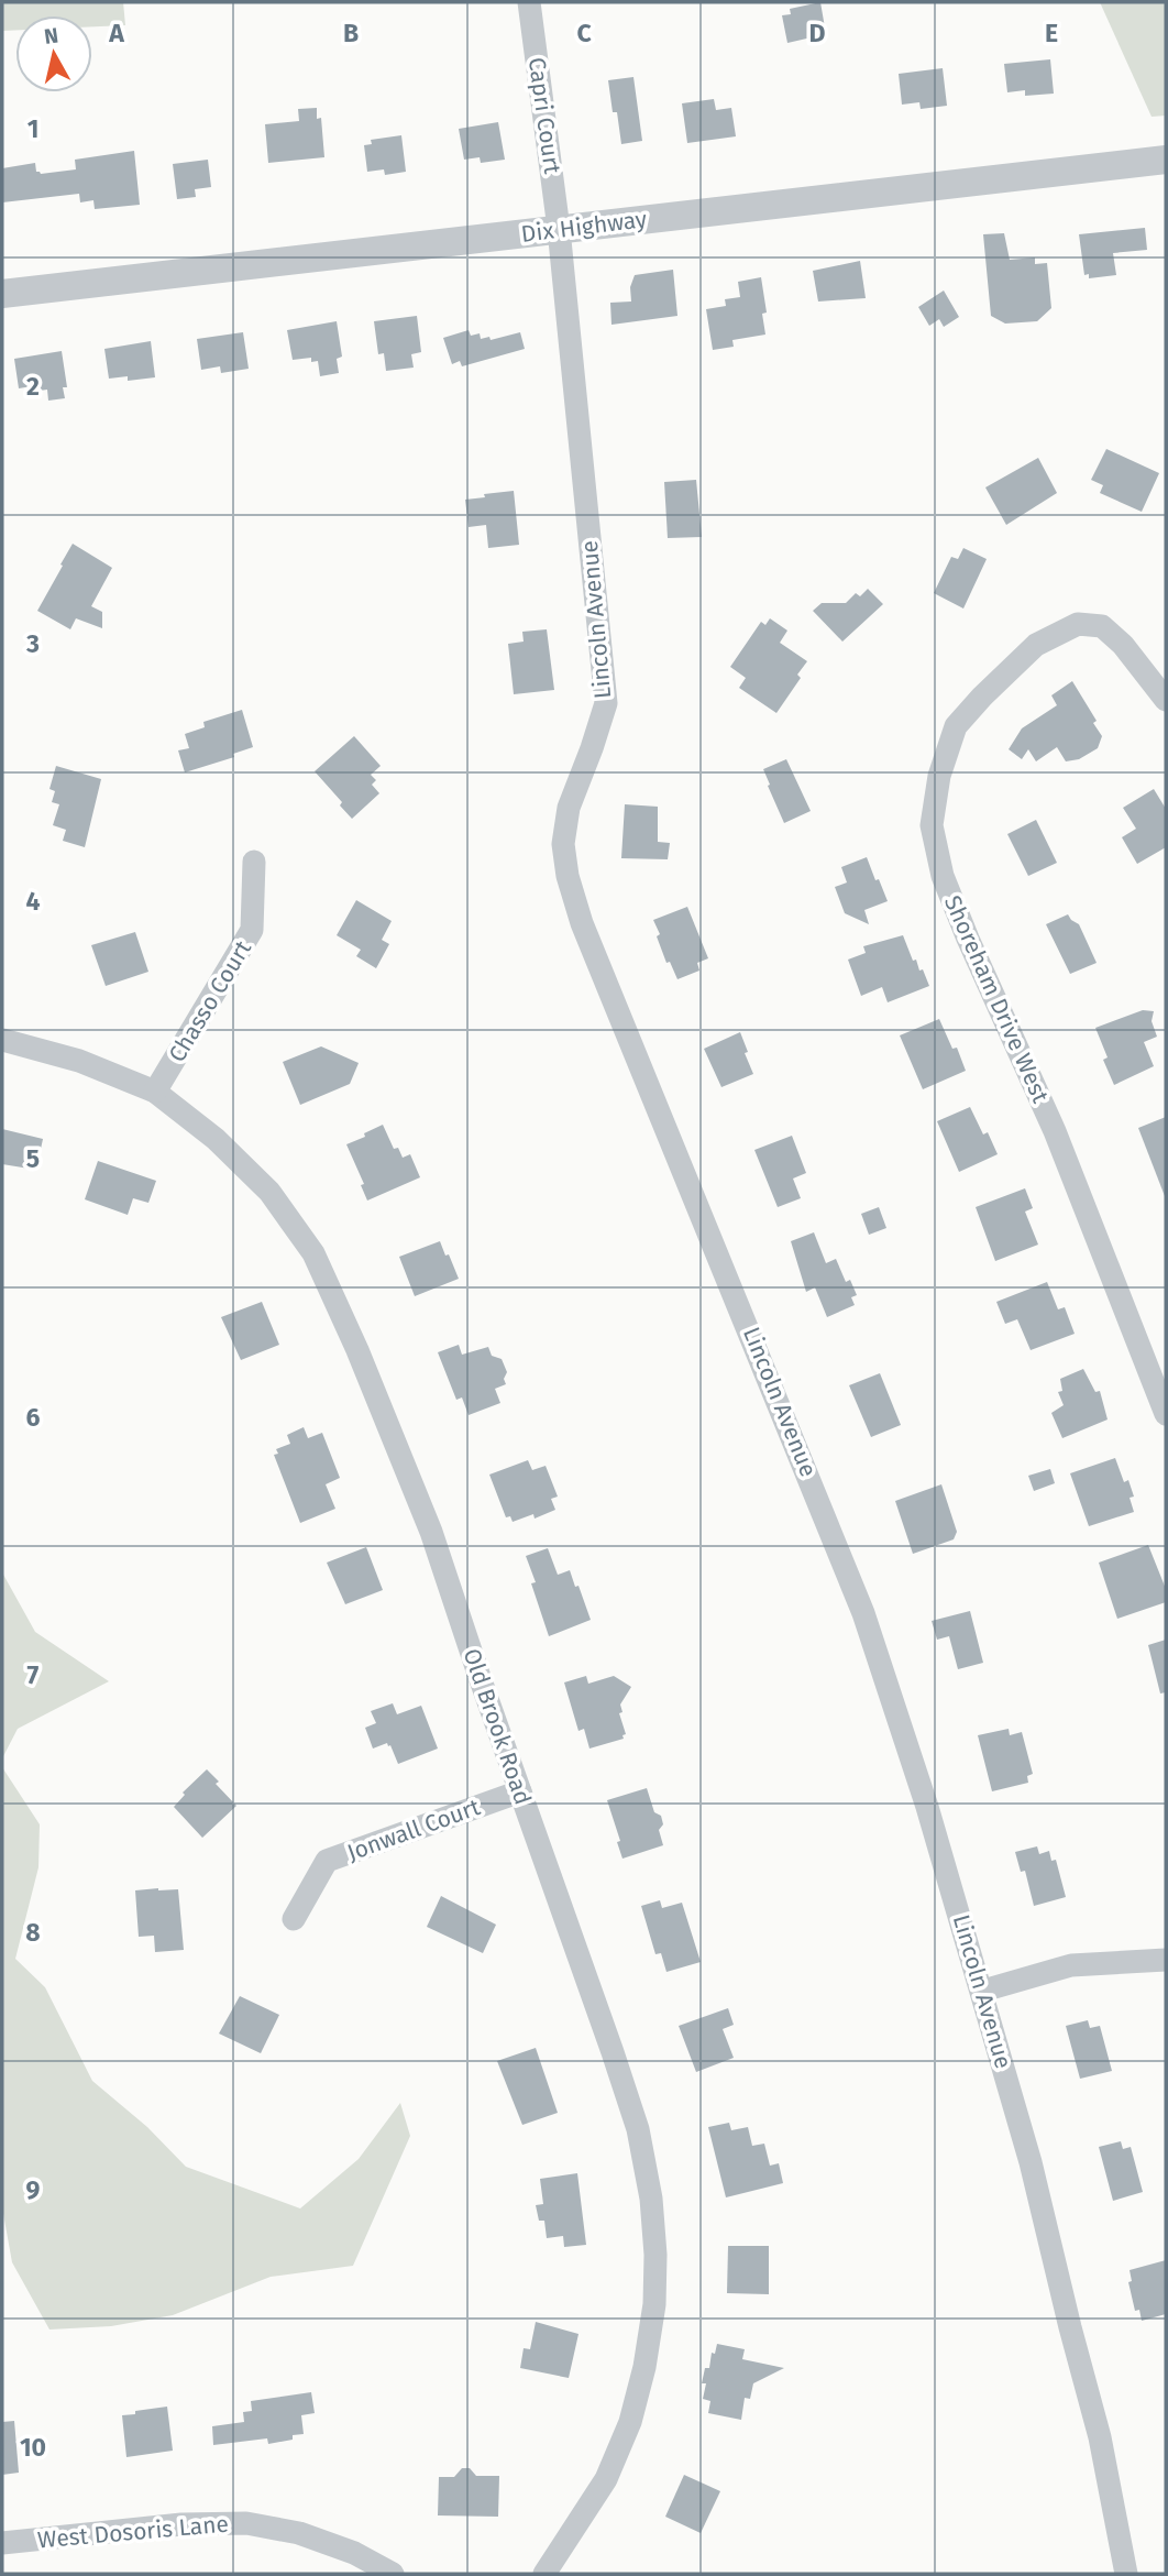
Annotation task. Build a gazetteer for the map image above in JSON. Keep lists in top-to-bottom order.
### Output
{
  "streets": {
    "street": [
      "Capri Court",
      "Dix Highway",
      "Lincoln Avenue",
      "Shoreham Drive West",
      "Chasso Court",
      "Old Brook Road",
      "Jonwall Court",
      "West Dosoris Lane"
    ]
  },
  "crossings": [
    ["Capri Court", "Dix Highway"],
    ["Capri Court", "Lincoln Avenue"],
    ["Dix Highway", "Lincoln Avenue"],
    ["Chasso Court", "Old Brook Road"],
    ["Old Brook Road", "Jonwall Court"]
  ],
  "north": "top",
  "grid": {
    "columns": [
      "A",
      "B",
      "C",
      "D",
      "E"
    ],
    "rows": [
      "1",
      "2",
      "3",
      "4",
      "5",
      "6",
      "7",
      "8",
      "9",
      "10"
    ]
  }
}
